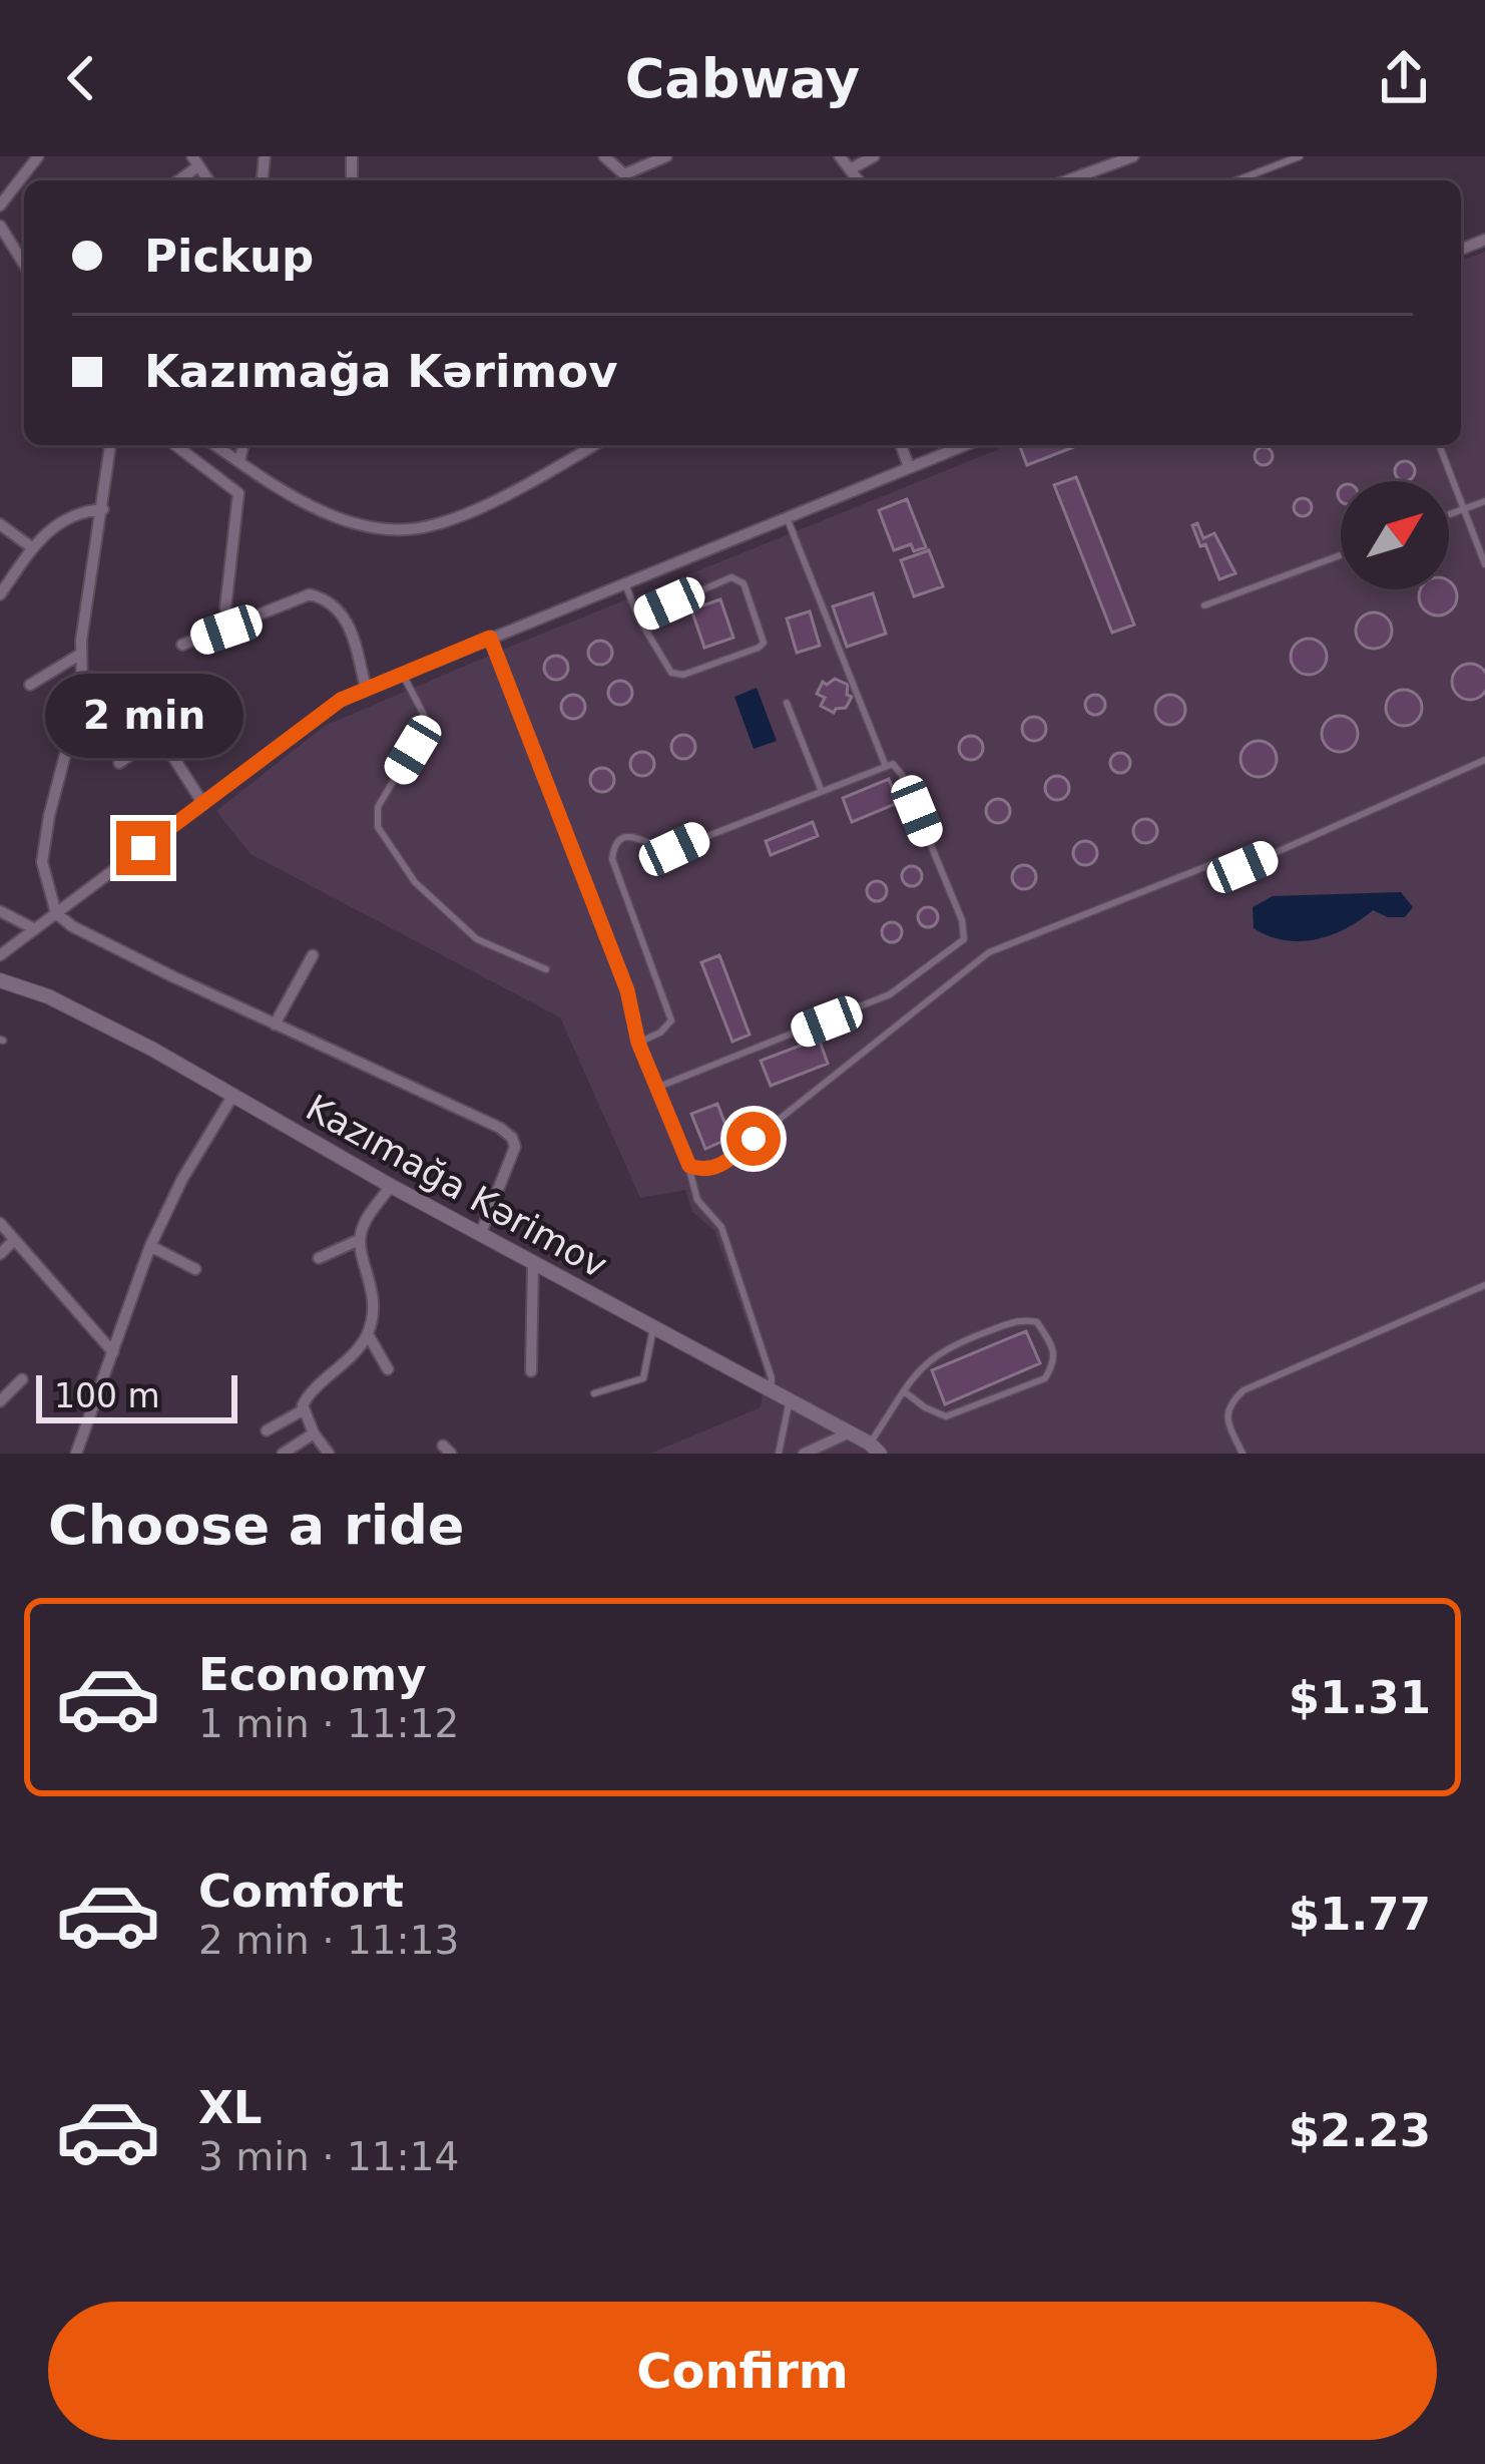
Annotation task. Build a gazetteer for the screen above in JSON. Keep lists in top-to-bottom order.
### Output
{
  "streets": {
    "street": ["Kazımağa Kərimov"]
  },
  "scale_bar": "100 m",
  "north": "top right",
  "page": {
    "header": "Cabway",
    "banner": ["Pickup", "Kazımağa Kərimov"],
    "bubble": "2 min",
    "scale": "100 m",
    "heading": "Choose a ride",
    "list": [
      {
        "name": "Economy",
        "note": "1 min · 11:12",
        "value": "$1.31"
      },
      {
        "name": "Comfort",
        "note": "2 min · 11:13",
        "value": "$1.77"
      },
      {
        "name": "XL",
        "note": "3 min · 11:14",
        "value": "$2.23"
      }
    ],
    "buttons": "Confirm"
  }
}
